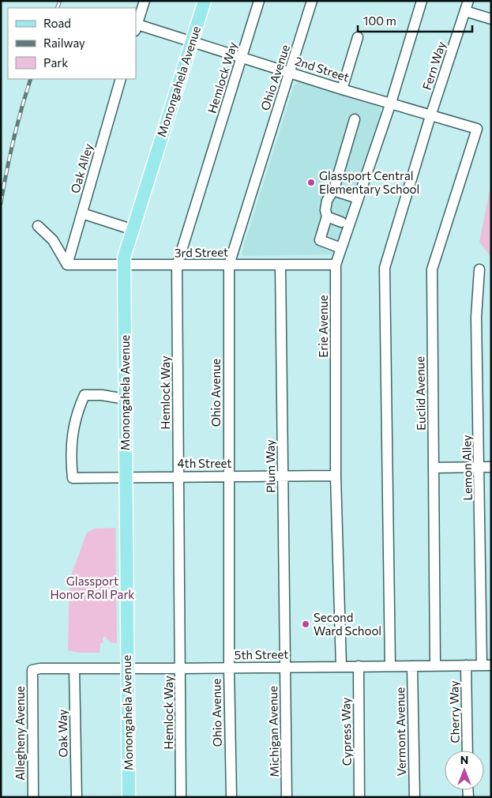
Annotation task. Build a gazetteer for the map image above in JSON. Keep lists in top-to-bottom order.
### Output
{
  "streets": {
    "main road": ["Monongahela Avenue"],
    "street": [
      "Fern Way",
      "2nd Street",
      "Hemlock Way",
      "Ohio Avenue",
      "Oak Alley",
      "3rd Street",
      "Erie Avenue",
      "Euclid Avenue",
      "4th Street",
      "Plum Way",
      "Lemon Alley",
      "5th Street",
      "Cherry Way",
      "Michigan Avenue",
      "Cypress Way",
      "Vermont Avenue",
      "Allegheny Avenue",
      "Oak Way"
    ]
  },
  "crossings": [
    ["Fern Way", "2nd Street"],
    ["Fern Way", "5th Street"],
    ["2nd Street", "Hemlock Way"],
    ["2nd Street", "Ohio Avenue"],
    ["2nd Street", "Monongahela Avenue"],
    ["2nd Street", "Erie Avenue"],
    ["2nd Street", "Euclid Avenue"],
    ["Hemlock Way", "3rd Street"],
    ["Hemlock Way", "4th Street"],
    ["Hemlock Way", "5th Street"],
    ["Ohio Avenue", "3rd Street"],
    ["Ohio Avenue", "4th Street"],
    ["Ohio Avenue", "5th Street"],
    ["Monongahela Avenue", "3rd Street"],
    ["Monongahela Avenue", "4th Street"],
    ["Monongahela Avenue", "5th Street"],
    ["Oak Alley", "3rd Street"],
    ["3rd Street", "Erie Avenue"],
    ["3rd Street", "Plum Way"],
    ["Erie Avenue", "4th Street"],
    ["Erie Avenue", "5th Street"],
    ["Euclid Avenue", "5th Street"],
    ["4th Street", "Plum Way"],
    ["Plum Way", "5th Street"],
    ["Plum Way", "Michigan Avenue"],
    ["Lemon Alley", "5th Street"],
    ["5th Street", "Cherry Way"],
    ["5th Street", "Michigan Avenue"],
    ["5th Street", "Cypress Way"],
    ["5th Street", "Vermont Avenue"],
    ["5th Street", "Allegheny Avenue"],
    ["5th Street", "Oak Way"]
  ],
  "parks": ["Glassport Honor Roll Park"],
  "places": ["Glassport Central Elementary School", "Second Ward School"],
  "legend": ["Road", "Railway", "Park"],
  "scale_bar": "100 m",
  "north": "top"
}
